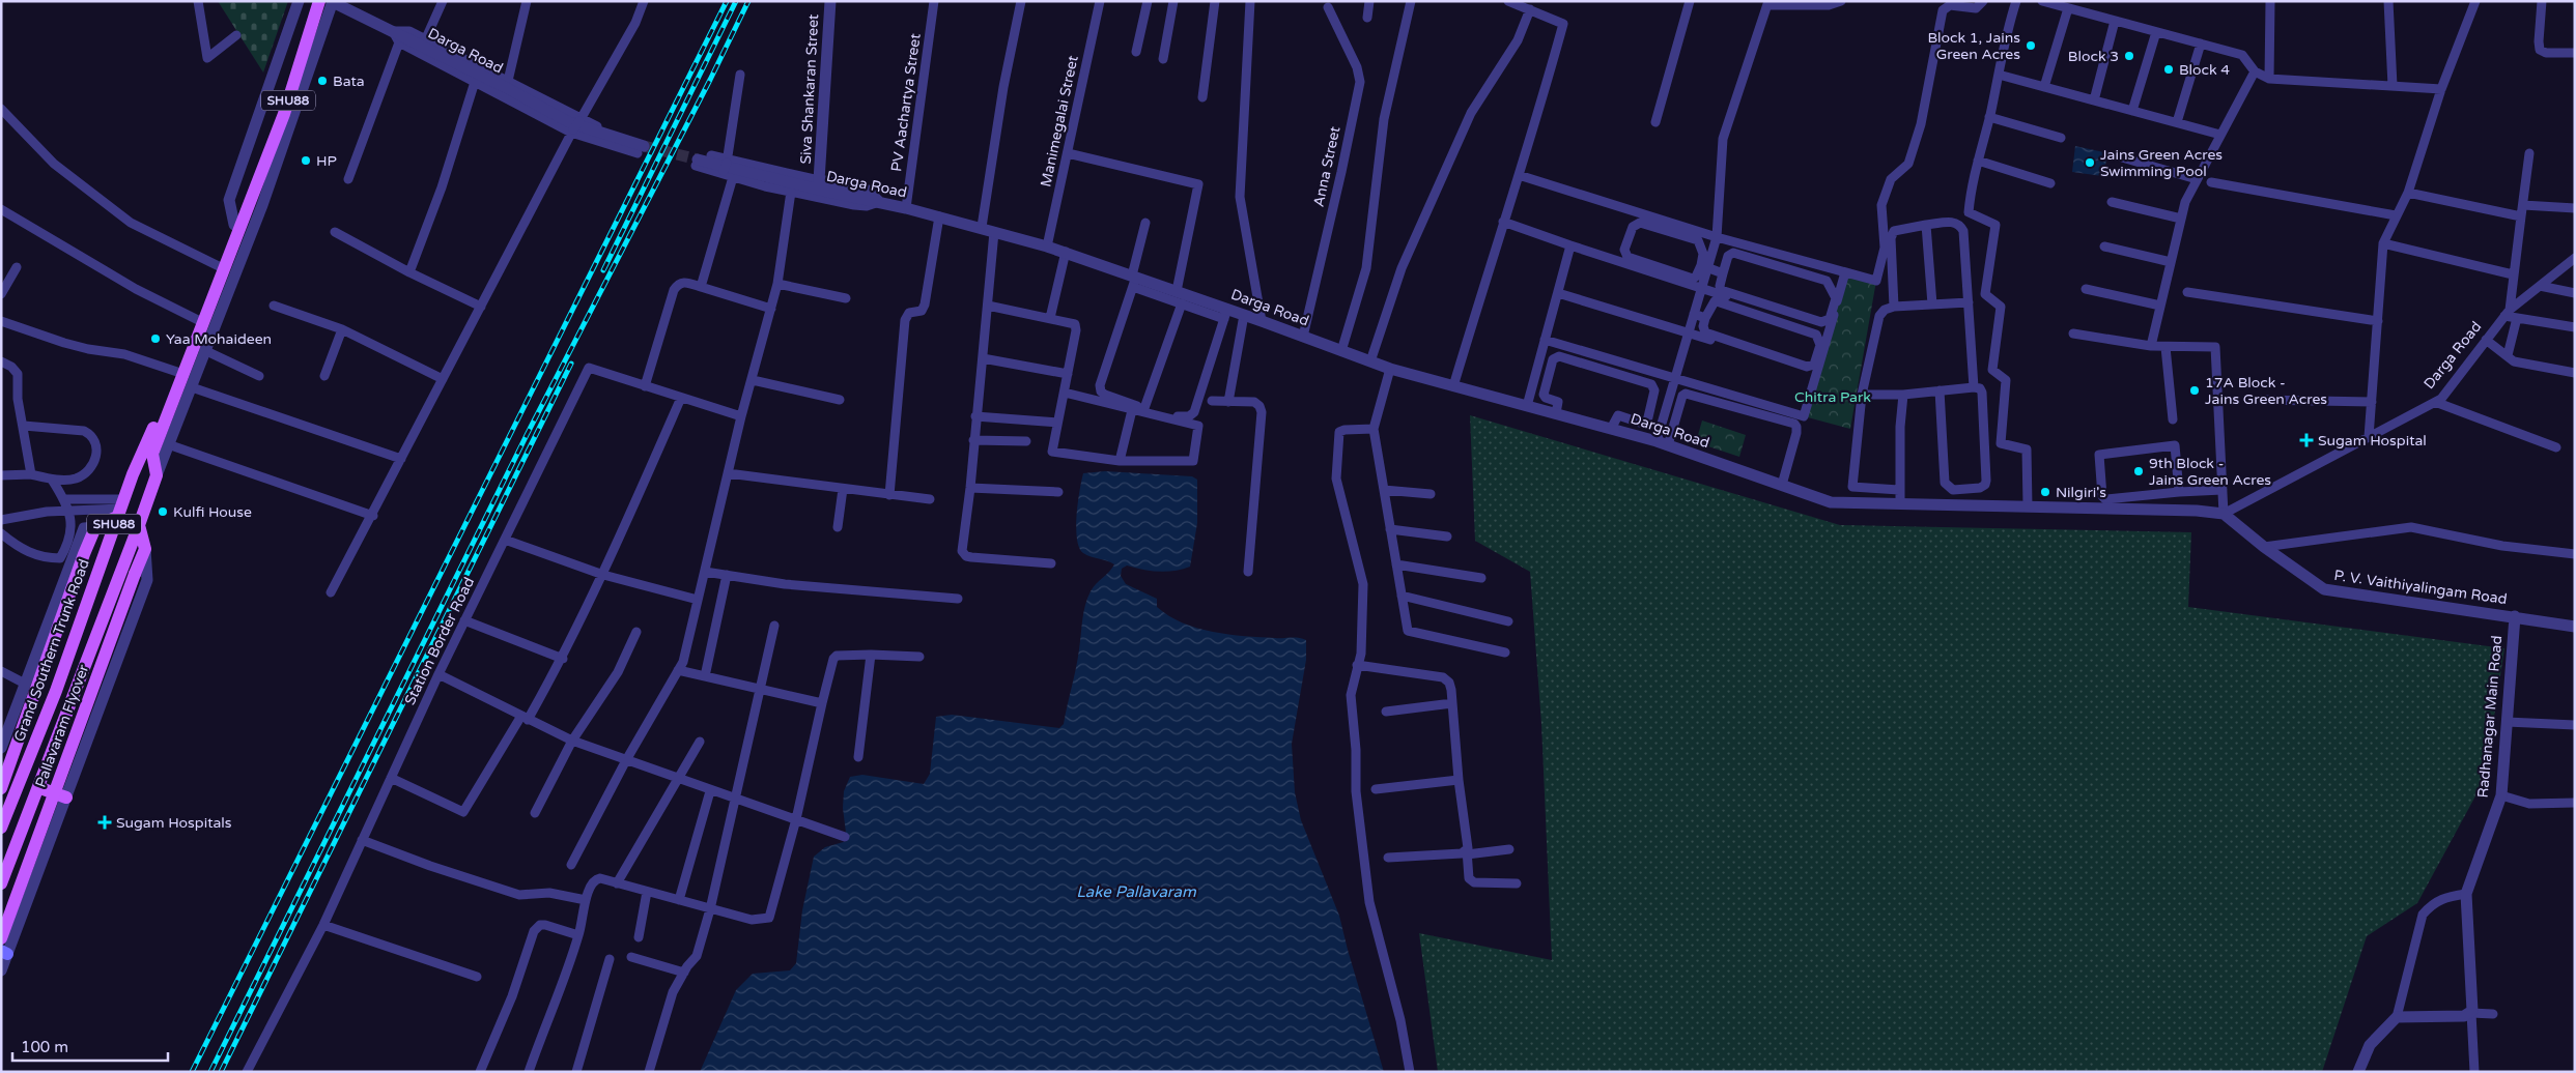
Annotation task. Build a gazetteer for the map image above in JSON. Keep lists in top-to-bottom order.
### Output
{
  "streets": {
    "main road": ["SHU88", "Grand Southern Trunk Road", "Pallavaram Flyover"],
    "street": [
      "Darga Road",
      "Siva Shankaran Street",
      "PV Aachartya Street",
      "Manimegalai Street",
      "Anna Street",
      "P. V. Vaithiyalingam Road",
      "Station Border Road",
      "Radhanagar Main Road"
    ]
  },
  "crossings": [
    ["Darga Road", "PV Aachartya Street"],
    ["Darga Road", "Manimegalai Street"],
    ["Darga Road", "Anna Street"],
    ["Darga Road", "P. V. Vaithiyalingam Road"],
    ["SHU88", "Grand Southern Trunk Road"],
    ["P. V. Vaithiyalingam Road", "Radhanagar Main Road"]
  ],
  "water": ["Lake Pallavaram"],
  "parks": ["Chitra Park"],
  "places": {
    "other": [
      "Block 1, Jains Green Acres",
      "Block 3",
      "Block 4",
      "Bata",
      "HP",
      "Jains Green Acres Swimming Pool",
      "Yaa Mohaideen",
      "17A Block - Jains Green Acres",
      "9th Block - Jains Green Acres",
      "Nilgiri's",
      "Kulfi House"
    ],
    "health": ["Sugam Hospital", "Sugam Hospitals"]
  },
  "scale_bar": "100 m"
}
